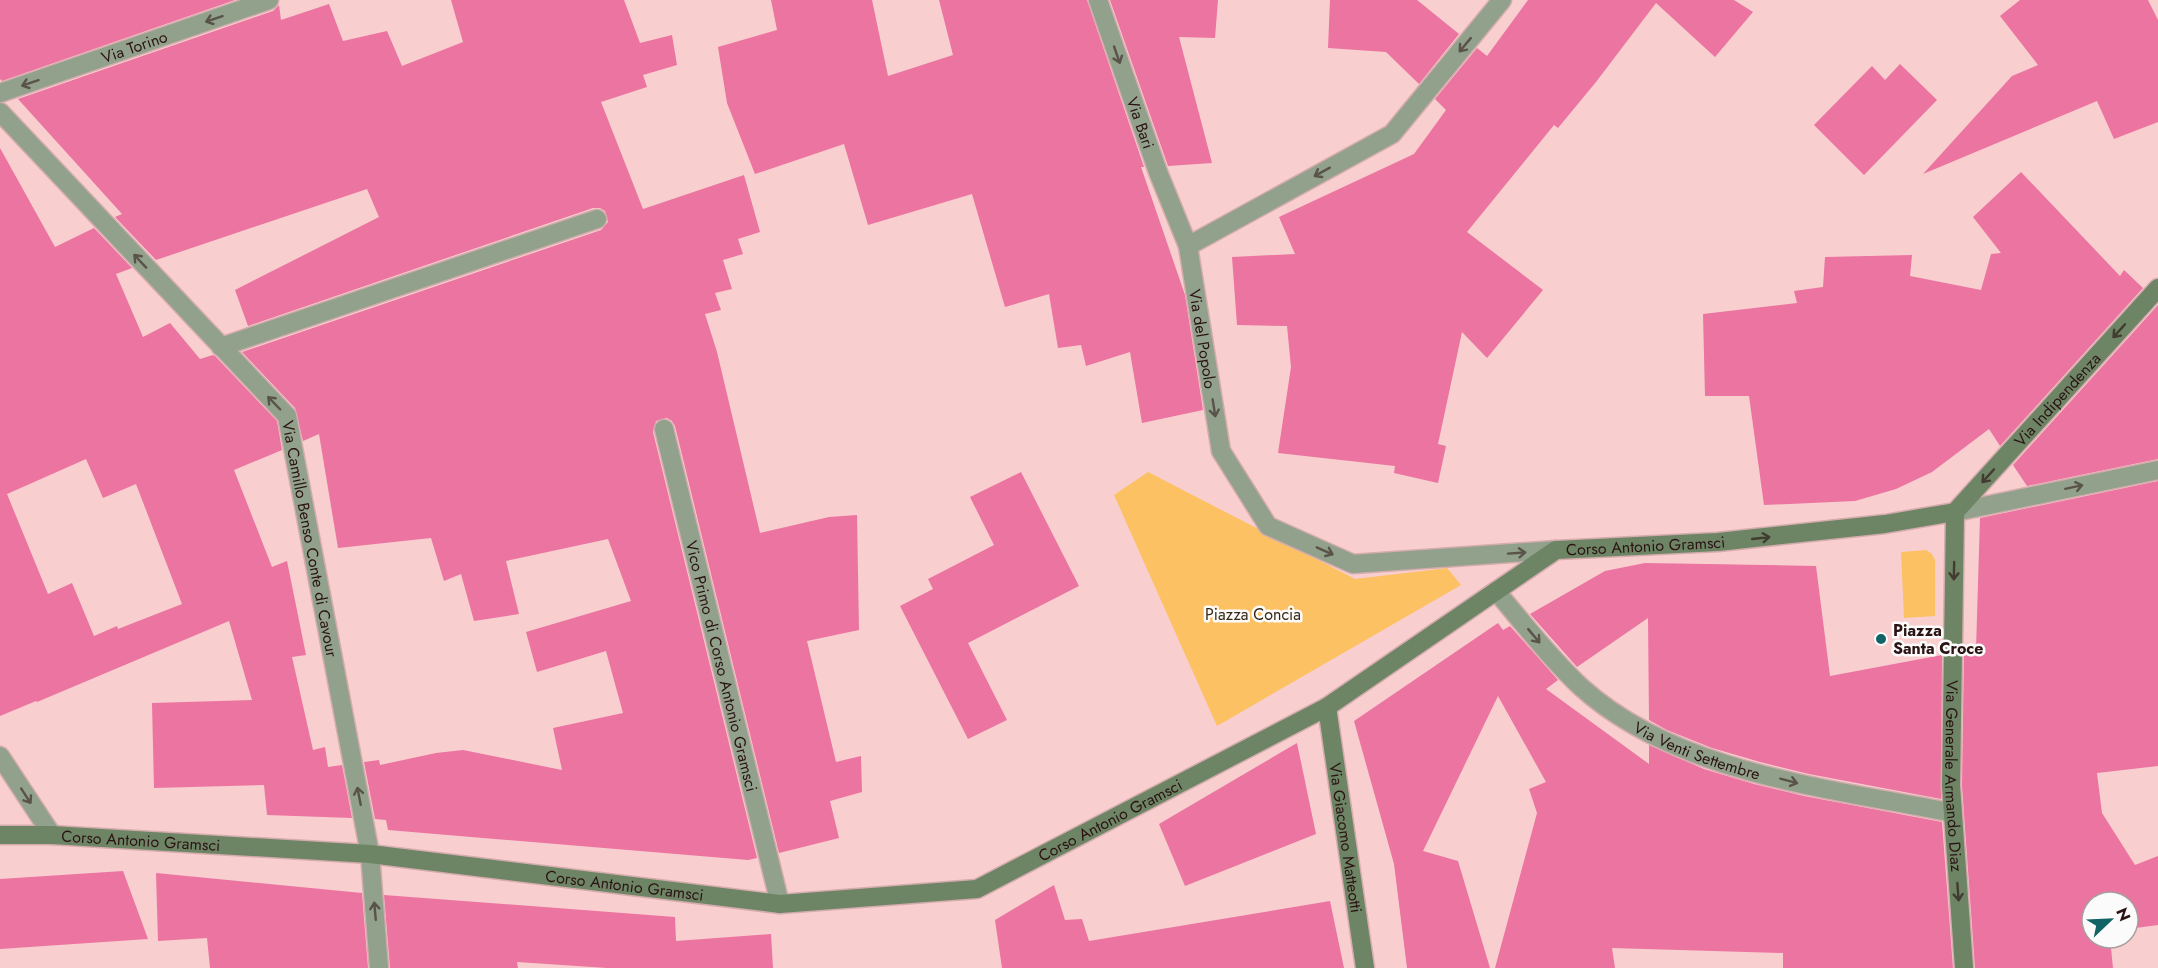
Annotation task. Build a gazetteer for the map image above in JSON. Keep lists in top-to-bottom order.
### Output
{
  "streets": {
    "street": [
      "Via Torino",
      "Via Bari",
      "Via del Popolo",
      "Via Indipendenza",
      "Via Camillo Benso Conte di Cavour",
      "Corso Antonio Gramsci",
      "Vico Primo di Corso Antonio Gramsci",
      "Via Venti Settembre",
      "Via Generale Armando Diaz",
      "Via Giacomo Matteotti"
    ]
  },
  "crossings": [
    ["Via Bari", "Via del Popolo"],
    ["Via del Popolo", "Corso Antonio Gramsci"],
    ["Via Indipendenza", "Corso Antonio Gramsci"],
    ["Via Indipendenza", "Via Generale Armando Diaz"],
    ["Via Camillo Benso Conte di Cavour", "Corso Antonio Gramsci"],
    ["Corso Antonio Gramsci", "Vico Primo di Corso Antonio Gramsci"],
    ["Corso Antonio Gramsci", "Via Venti Settembre"],
    ["Corso Antonio Gramsci", "Via Generale Armando Diaz"],
    ["Corso Antonio Gramsci", "Via Giacomo Matteotti"],
    ["Via Venti Settembre", "Via Generale Armando Diaz"]
  ],
  "one_way": [
    "Via Torino",
    "Via Bari",
    "Via del Popolo",
    "Via Indipendenza",
    "Via Camillo Benso Conte di Cavour",
    "Via Venti Settembre",
    "Via Generale Armando Diaz"
  ],
  "parks": ["Piazza Concia"],
  "places": ["Piazza Santa Croce"],
  "north": "top right"
}
